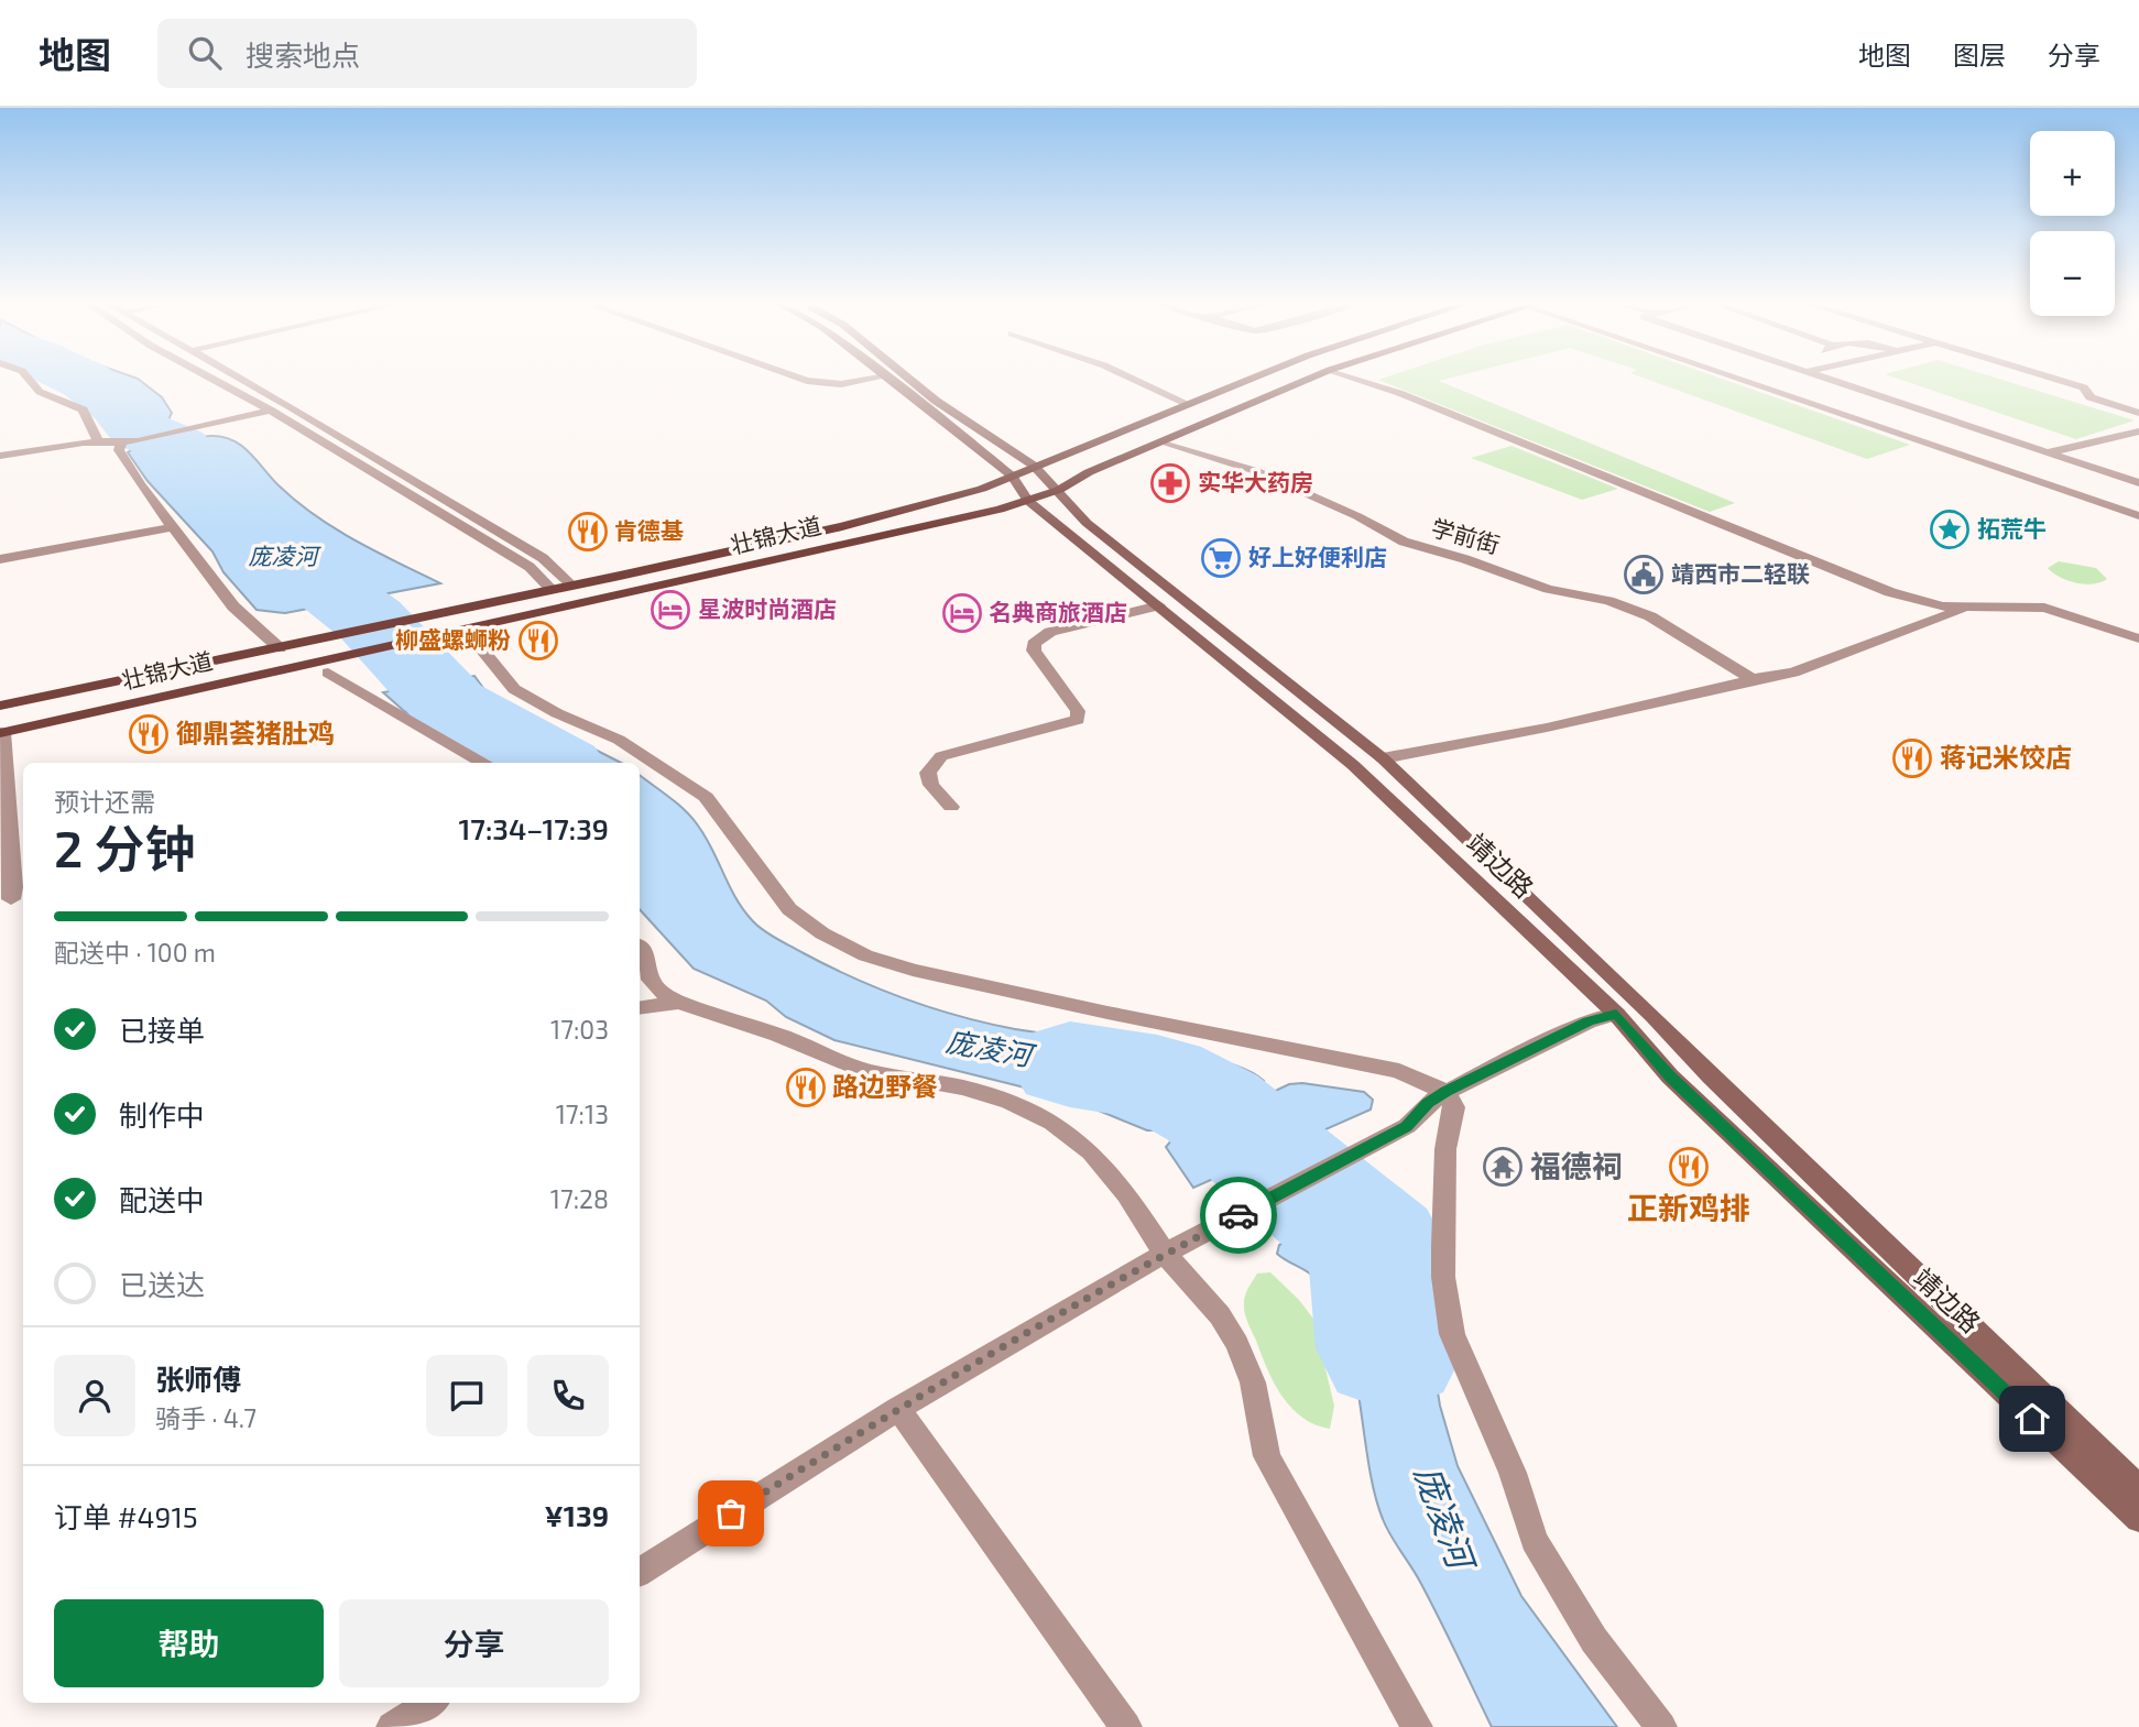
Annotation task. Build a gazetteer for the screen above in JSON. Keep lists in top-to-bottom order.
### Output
{
  "streets": {
    "main road": ["壮锦大道", "靖边路"],
    "street": ["学前街"]
  },
  "crossings": [
    ["壮锦大道", "学前街"],
    ["壮锦大道", "靖边路"]
  ],
  "water": ["庞凌河"],
  "places": {
    "pharmacy": ["实华大药房"],
    "place": ["拓荒牛"],
    "restaurant": [
      "肯德基",
      "柳盛螺蛳粉",
      "御鼎荟猪肚鸡",
      "蒋记米饺店",
      "路边野餐",
      "正新鸡排"
    ],
    "supermarket": ["好上好便利店"],
    "public building": ["靖西市二轻联"],
    "hotel": ["星波时尚酒店", "名典商旅酒店"],
    "temple": ["福德祠"]
  },
  "page": {
    "header": "地图",
    "search": "搜索地点",
    "nav": ["地图", "图层", "分享"],
    "map_buttons": ["+", "−"],
    "heading": ["2 分钟", "预计还需", "17:34–17:39"],
    "panel": [
      "张师傅",
      "骑手 · 4.7",
      "订单 #4915",
      "¥139"
    ],
    "bar": "配送中 · 100 m",
    "list": [
      ["已接单", "17:03"],
      ["制作中", "17:13"],
      ["配送中", "17:28"],
      "已送达"
    ],
    "buttons": ["帮助", "分享"]
  }
}
